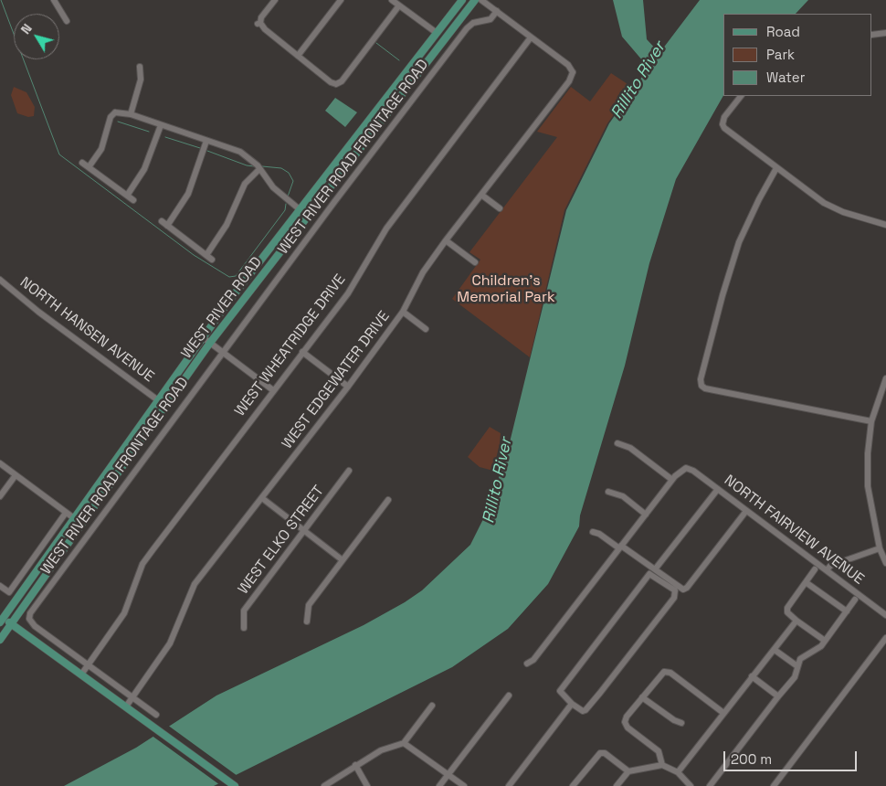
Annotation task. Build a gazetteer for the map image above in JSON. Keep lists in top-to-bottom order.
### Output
{
  "streets": {
    "main road": ["WEST RIVER ROAD"],
    "street": [
      "WEST RIVER ROAD FRONTAGE ROAD",
      "NORTH HANSEN AVENUE",
      "WEST WHEATRIDGE DRIVE",
      "WEST EDGEWATER DRIVE",
      "NORTH FAIRVIEW AVENUE",
      "WEST ELKO STREET"
    ]
  },
  "crossings": [
    ["WEST RIVER ROAD FRONTAGE ROAD", "WEST WHEATRIDGE DRIVE"],
    ["WEST RIVER ROAD", "NORTH HANSEN AVENUE"],
    ["WEST WHEATRIDGE DRIVE", "WEST EDGEWATER DRIVE"]
  ],
  "water": ["Rillito River"],
  "parks": ["Children's Memorial Park"],
  "legend": ["Road", "Park", "Water"],
  "scale_bar": "200 m",
  "north": "top left"
}
